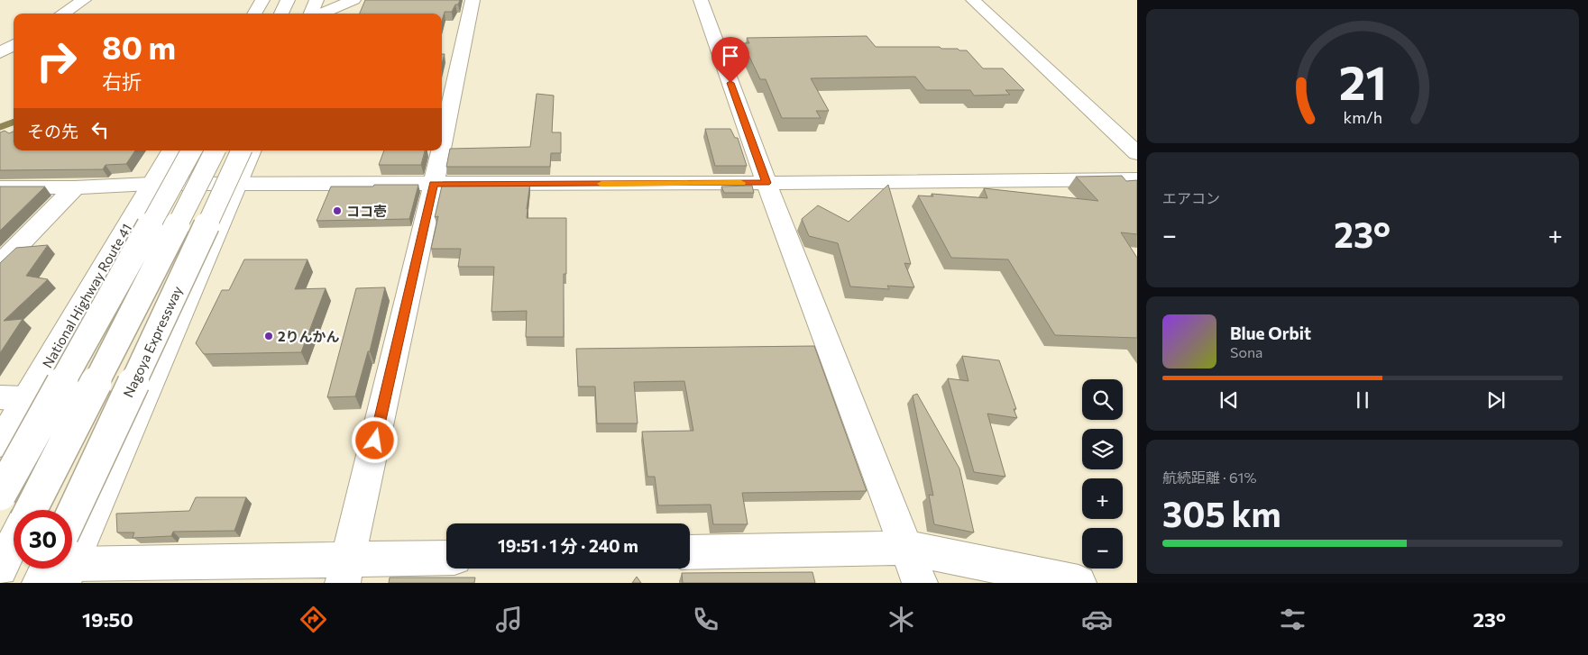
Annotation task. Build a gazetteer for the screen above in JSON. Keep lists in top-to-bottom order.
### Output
{
  "streets": {
    "main road": ["National Highway Route 41", "Nagoya Expressway"]
  },
  "places": ["ココ壱", "2りんかん"],
  "page": {
    "turn": ["80 m", "右折"],
    "then": "その先",
    "tile": [
      "エアコン",
      ["航続距離 · 61%", "305 km"]
    ],
    "heat": ["−", "23°", "+"],
    "song": ["Blue Orbit", "Sona"],
    "map_buttons": ["+", "−"],
    "limit": "30",
    "trip": "19:51 · 1 分 · 240 m",
    "tabs": ["19:50", "23°"],
    "gauge": ["21", "km/h"]
  }
}
